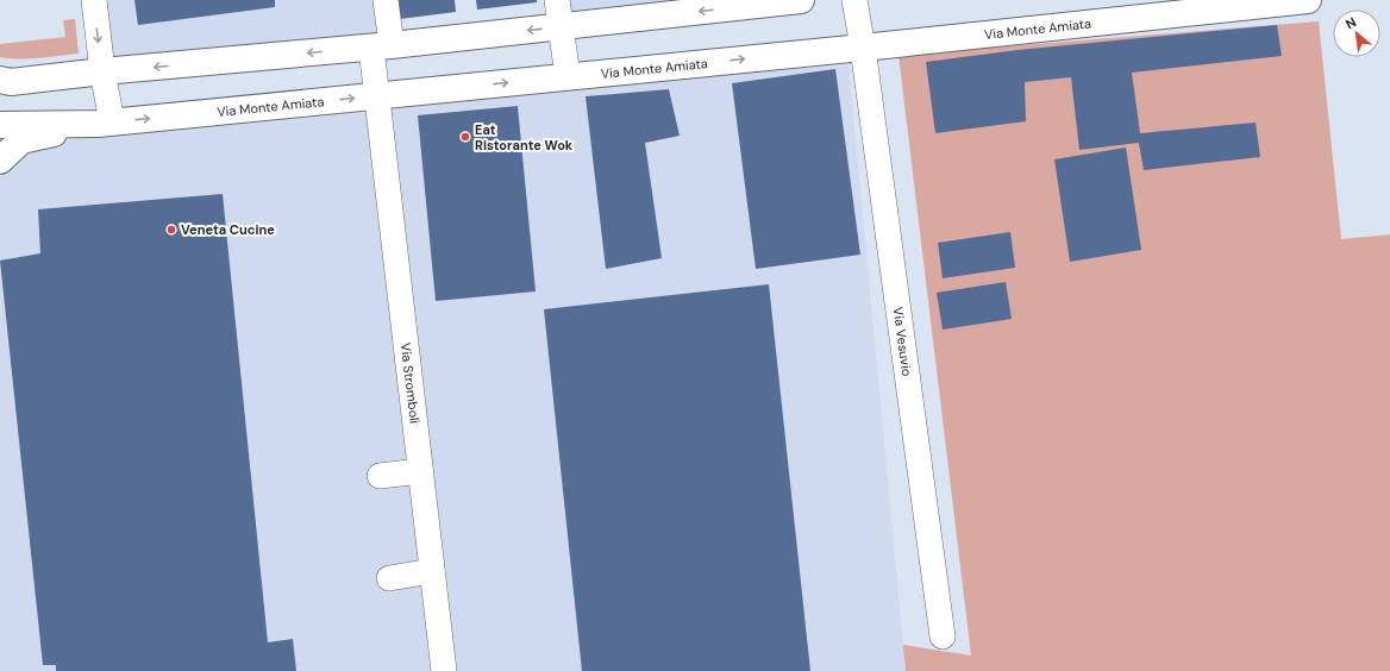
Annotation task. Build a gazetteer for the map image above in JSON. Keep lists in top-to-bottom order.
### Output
{
  "streets": {
    "main road": ["Via Monte Amiata"],
    "street": ["Via Vesuvio", "Via Stromboli"]
  },
  "crossings": [
    ["Via Monte Amiata", "Via Vesuvio"],
    ["Via Monte Amiata", "Via Stromboli"]
  ],
  "places": ["Eat Ristorante Wok", "Veneta Cucine"],
  "north": "top left"
}
